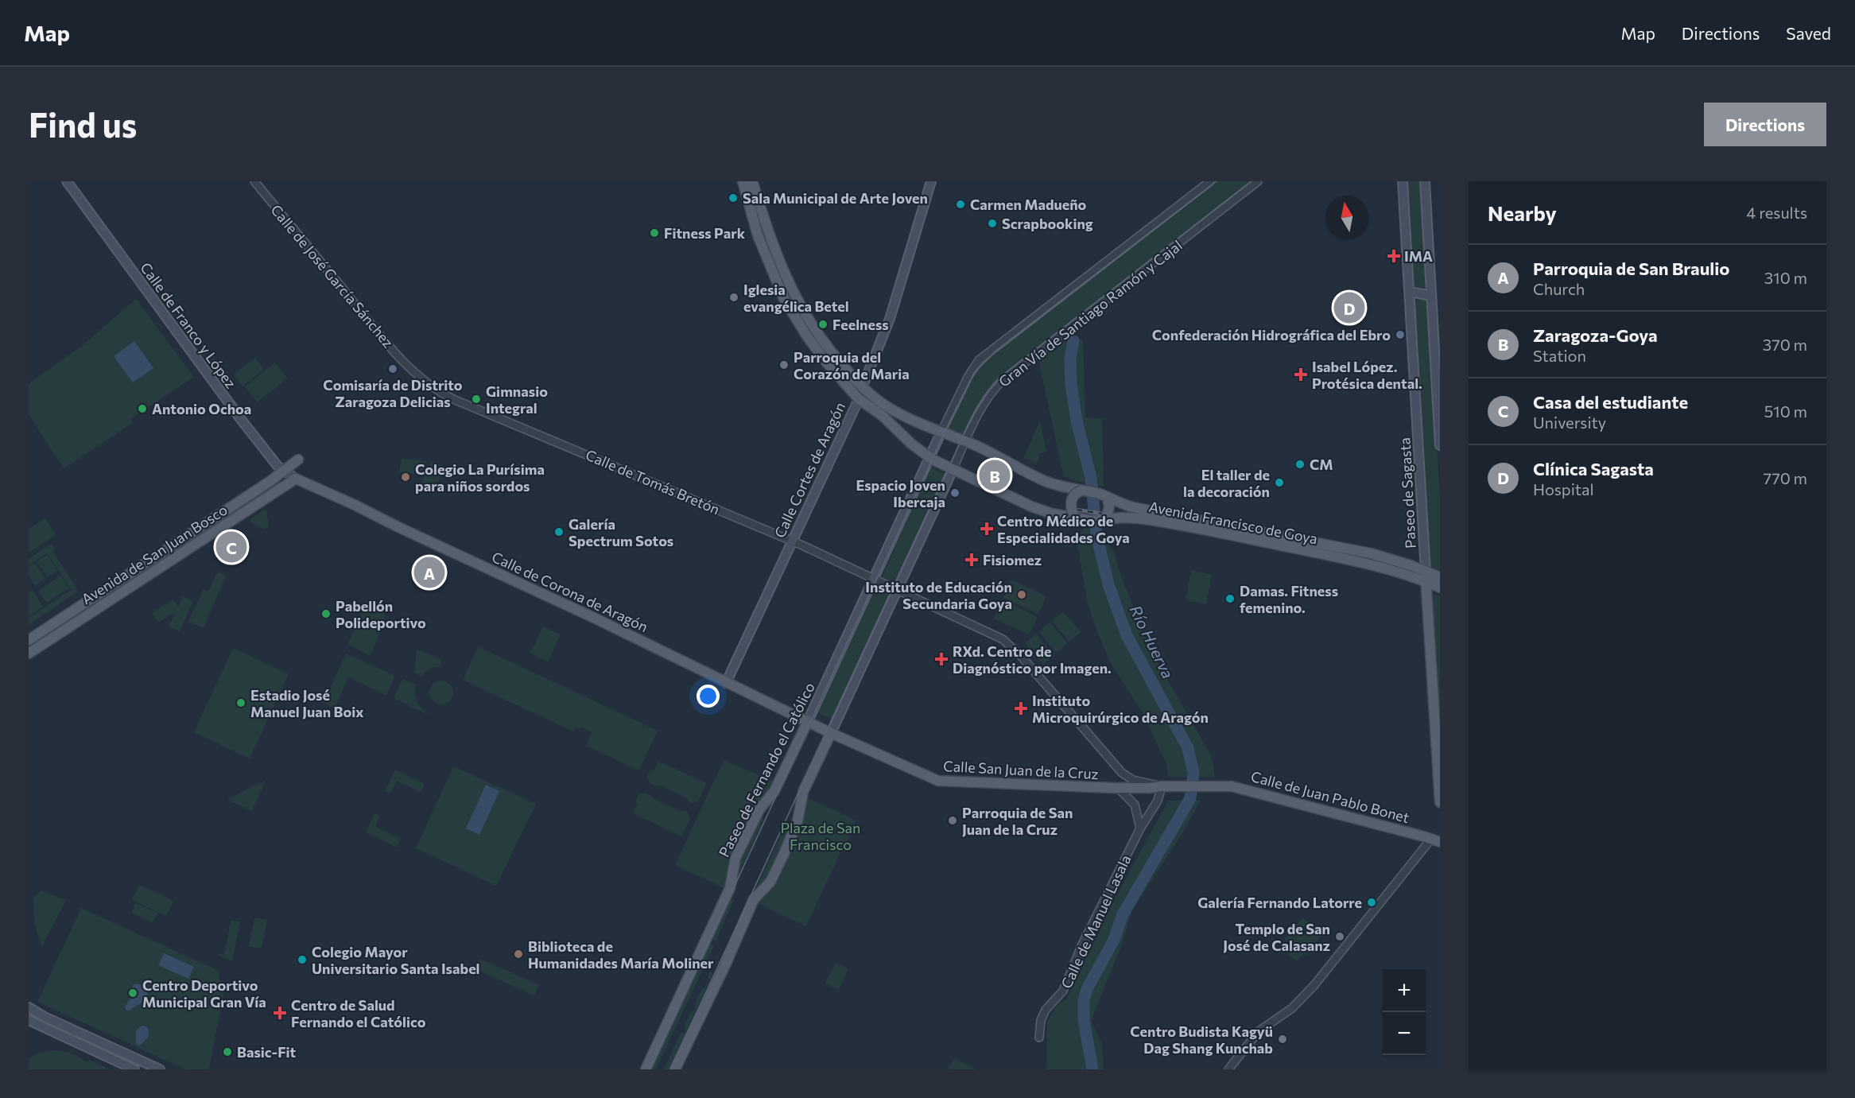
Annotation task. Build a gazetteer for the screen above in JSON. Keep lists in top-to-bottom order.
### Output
{
  "streets": {
    "main road": [
      "Calle de Franco y López",
      "Calle Cortes de Aragón",
      "Paseo de Sagasta",
      "Avenida Francisco de Goya",
      "Avenida de San Juan Bosco",
      "Calle de Corona de Aragón",
      "Paseo de Fernando el Católico",
      "Calle San Juan de la Cruz",
      "Calle de Juan Pablo Bonet"
    ],
    "street": [
      "Calle de José García Sánchez",
      "Gran Vía de Santiago Ramón y Cajal",
      "Calle de Tomás Bretón",
      "Calle de Manuel Lasala"
    ]
  },
  "crossings": [
    ["Calle de José García Sánchez", "Calle de Tomás Bretón"],
    ["Gran Vía de Santiago Ramón y Cajal", "Avenida Francisco de Goya"],
    ["Calle de Franco y López", "Avenida de San Juan Bosco"],
    ["Calle de Franco y López", "Calle de Corona de Aragón"],
    ["Calle Cortes de Aragón", "Calle de Tomás Bretón"],
    ["Calle Cortes de Aragón", "Avenida Francisco de Goya"],
    ["Calle Cortes de Aragón", "Calle de Corona de Aragón"],
    ["Calle de Tomás Bretón", "Paseo de Fernando el Católico"],
    ["Calle de Tomás Bretón", "Calle San Juan de la Cruz"],
    ["Calle de Tomás Bretón", "Calle de Manuel Lasala"],
    ["Paseo de Sagasta", "Avenida Francisco de Goya"],
    ["Avenida Francisco de Goya", "Paseo de Fernando el Católico"],
    ["Avenida de San Juan Bosco", "Calle de Corona de Aragón"],
    ["Calle de Corona de Aragón", "Paseo de Fernando el Católico"],
    ["Calle de Corona de Aragón", "Calle San Juan de la Cruz"],
    ["Calle San Juan de la Cruz", "Calle de Juan Pablo Bonet"],
    ["Calle San Juan de la Cruz", "Calle de Manuel Lasala"]
  ],
  "water": ["Río Huerva"],
  "parks": ["Plaza de San Francisco"],
  "places": {
    "other": [
      "Sala Municipal de Arte Joven",
      "Carmen Madueño",
      "Scrapbooking",
      "Fitness Park",
      "Iglesia evangélica Betel",
      "Feelness",
      "Confederación Hidrográfica del Ebro",
      "Parroquia del Corazón de Maria",
      "Comisaría de Distrito Zaragoza Delicias",
      "Gimnasio Integral",
      "Antonio Ochoa",
      "CM",
      "Colegio La Purísima para niños sordos",
      "El taller de la decoración",
      "Espacio Joven Ibercaja",
      "Galería Spectrum Sotos",
      "Instituto de Educación Secundaria Goya",
      "Damas. Fitness femenino.",
      "Pabellón Polideportivo",
      "Estadio José Manuel Juan Boix",
      "Parroquia de San Juan de la Cruz",
      "Galería Fernando Latorre",
      "Templo de San José de Calasanz",
      "Biblioteca de Humanidades María Moliner",
      "Colegio Mayor Universitario Santa Isabel",
      "Centro Deportivo Municipal Gran Vía",
      "Centro Budista Kagyü Dag Shang Kunchab",
      "Basic-Fit"
    ],
    "health": [
      "IMA",
      "Isabel López. Protésica dental.",
      "Centro Médico de Especialidades Goya",
      "Fisiomez",
      "RXd. Centro de Diagnóstico por Imagen.",
      "Instituto Microquirúrgico de Aragón",
      "Centro de Salud Fernando el Católico"
    ]
  },
  "north": "top",
  "page": {
    "header": "Map",
    "nav": ["Map", "Directions", "Saved"],
    "buttons": "Directions",
    "title": "Find us",
    "heading": ["Nearby", "4 results"],
    "list": [
      {
        "mark": "A",
        "name": "Parroquia de San Braulio",
        "note": "Church",
        "value": "310 m"
      },
      {
        "mark": "B",
        "name": "Zaragoza-Goya",
        "note": "Station",
        "value": "370 m"
      },
      {
        "mark": "C",
        "name": "Casa del estudiante",
        "note": "University",
        "value": "510 m"
      },
      {
        "mark": "D",
        "name": "Clínica Sagasta",
        "note": "Hospital",
        "value": "770 m"
      }
    ],
    "pins": [
      "D",
      "B",
      "C",
      "A"
    ],
    "map_buttons": ["+", "−"]
  }
}
